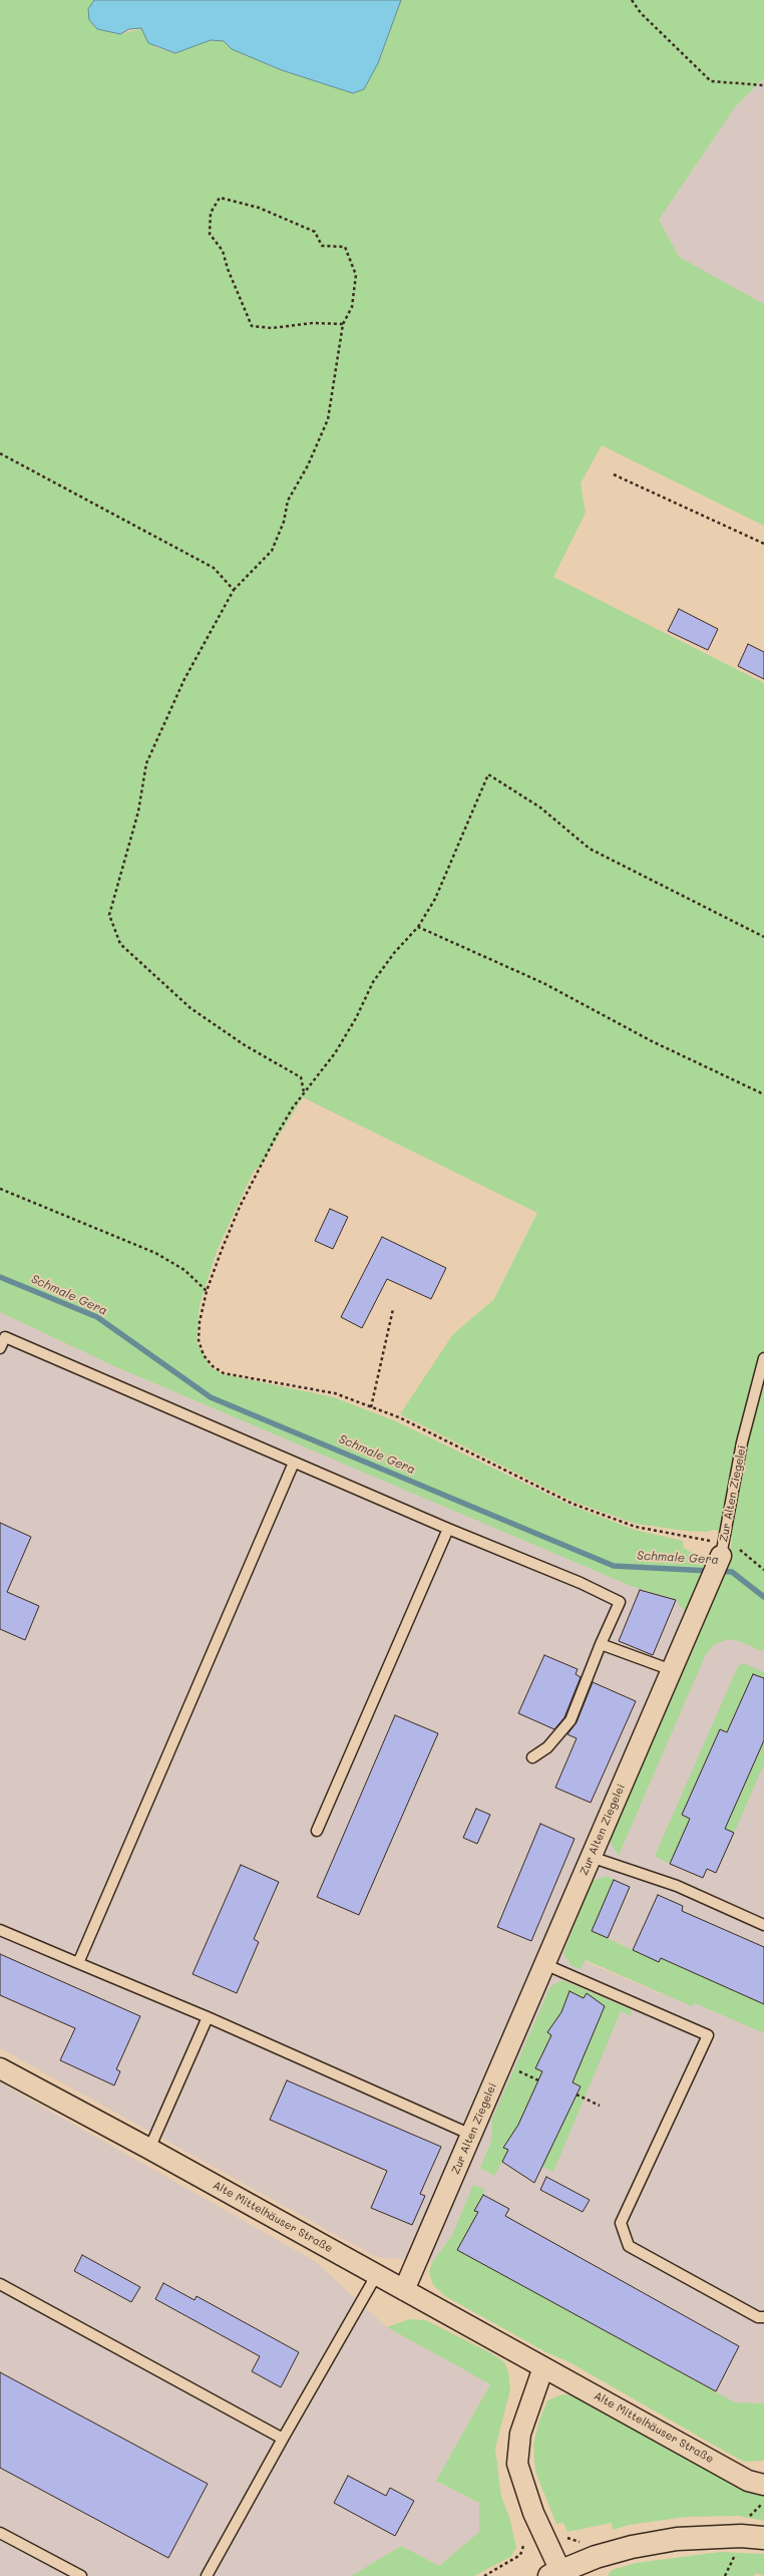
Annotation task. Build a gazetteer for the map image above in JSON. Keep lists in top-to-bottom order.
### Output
{
  "streets": {
    "street": ["Zur Alten Ziegelei", "Alte Mittelhäuser Straße"]
  },
  "crossings": [
    ["Zur Alten Ziegelei", "Alte Mittelhäuser Straße"]
  ],
  "water": ["Schmale Gera"]
}
